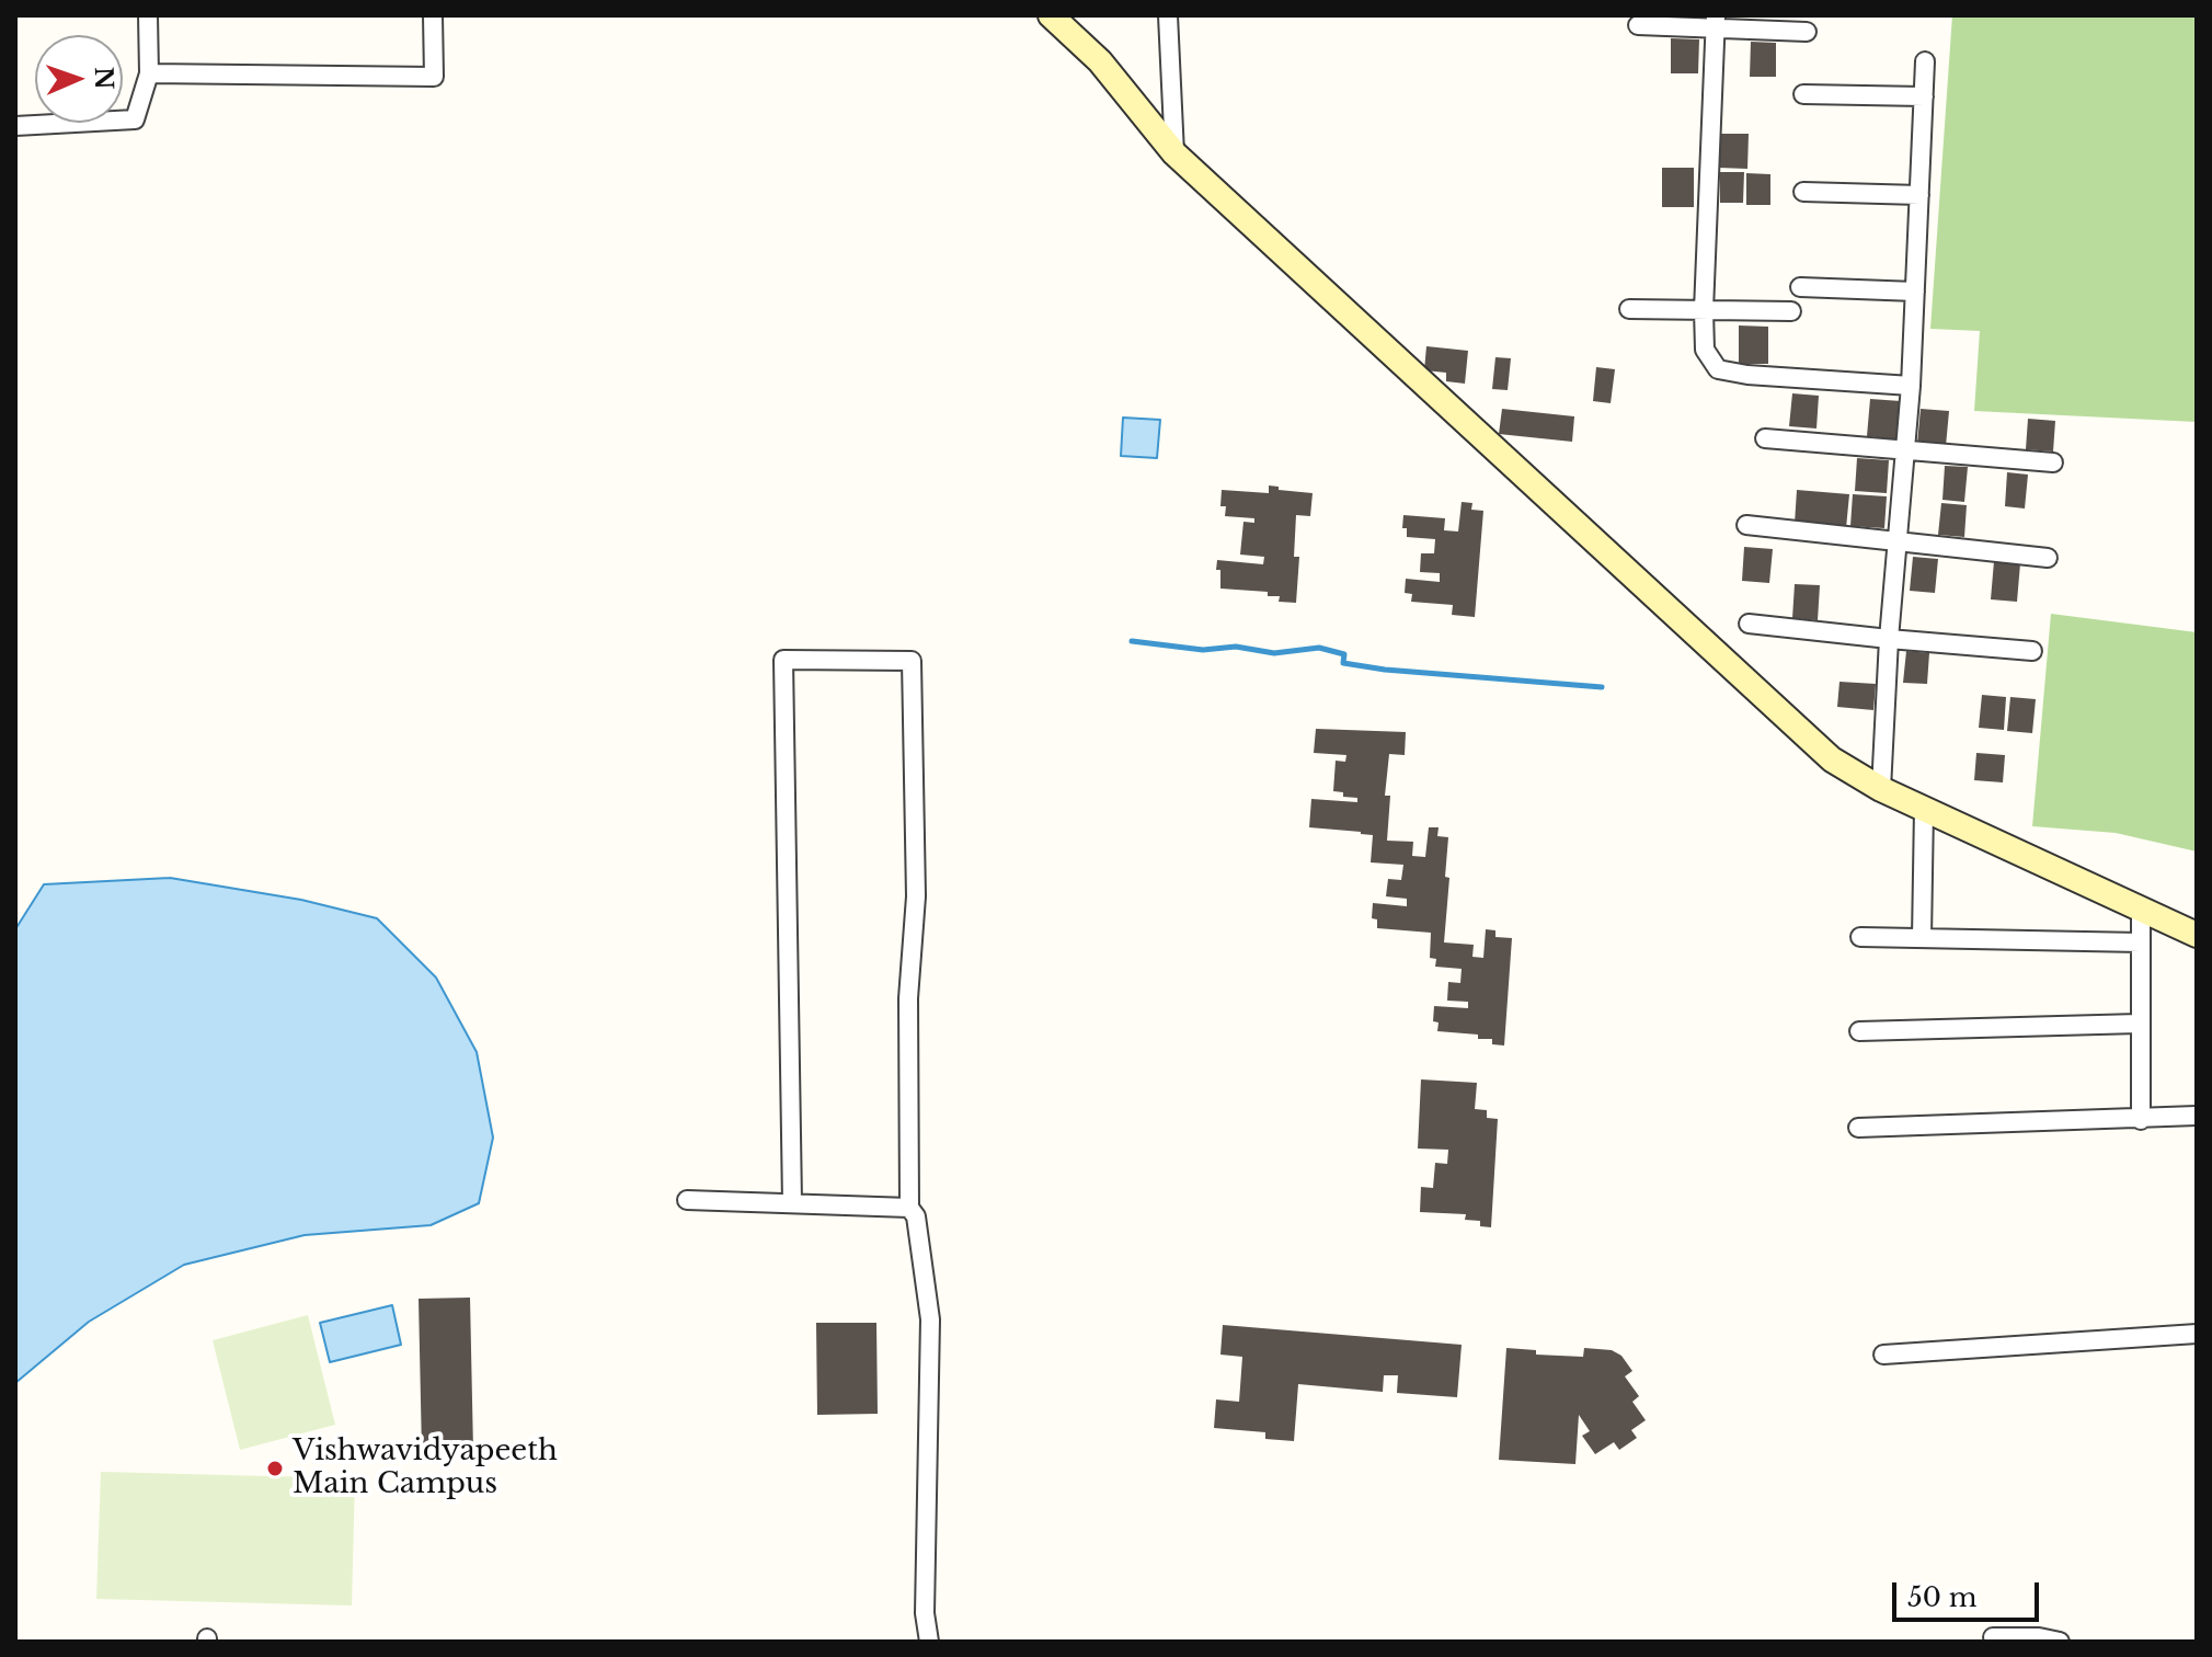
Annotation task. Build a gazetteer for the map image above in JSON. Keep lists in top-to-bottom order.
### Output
{
  "places": ["Vishwavidyapeeth Main Campus"],
  "scale_bar": "50 m",
  "north": "right"
}
